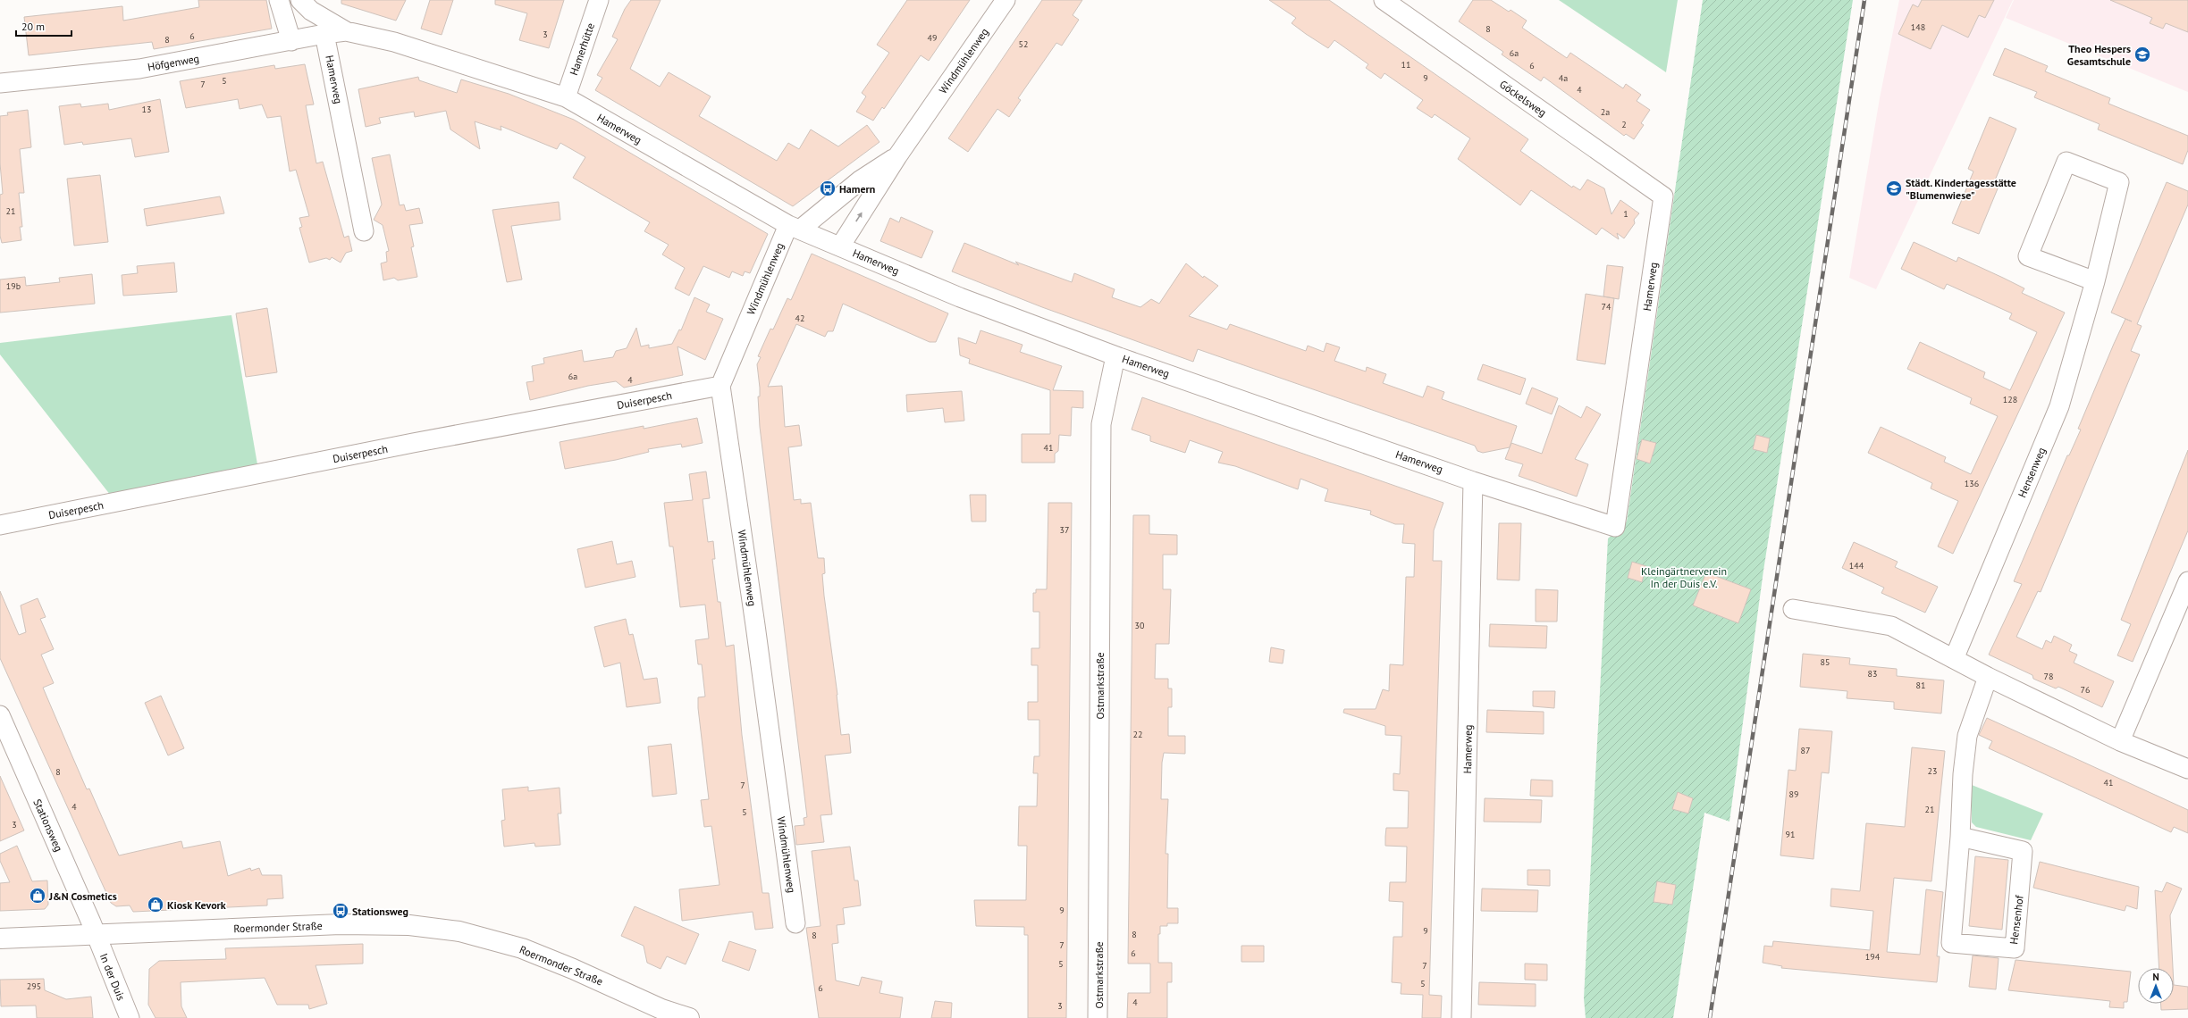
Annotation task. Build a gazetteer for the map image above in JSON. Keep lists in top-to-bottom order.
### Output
{
  "streets": {
    "main road": ["Roermonder Straße"],
    "street": [
      "Hamerhütte",
      "Windmühlenweg",
      "Höfgenweg",
      "Hamerweg",
      "Göckelsweg",
      "Duiserpesch",
      "Hensenweg",
      "Ostmarkstraße",
      "Stationsweg",
      "Hensenhof",
      "In der Duis"
    ]
  },
  "crossings": [
    ["Hamerhütte", "Hamerweg"],
    ["Windmühlenweg", "Hamerweg"],
    ["Windmühlenweg", "Duiserpesch"],
    ["Höfgenweg", "Hamerweg"],
    ["Hamerweg", "Göckelsweg"],
    ["Hamerweg", "Ostmarkstraße"],
    ["Stationsweg", "Roermonder Straße"],
    ["Stationsweg", "In der Duis"],
    ["Roermonder Straße", "In der Duis"]
  ],
  "parks": ["Kleingärtnerverein In der Duis e.V."],
  "places": {
    "school or university": ["Theo Hespers Gesamtschule", "Städt. Kindertagesstätte \"Blumenwiese\""],
    "bus stop": ["Hamern", "Stationsweg"],
    "shop": ["J&N Cosmetics", "Kiosk Kevork"]
  },
  "house_numbers": [
    "148",
    "8",
    "3",
    "6",
    "49",
    "8",
    "52",
    "6a",
    "11",
    "6",
    "9",
    "4a",
    "5",
    "7",
    "4",
    "13",
    "2a",
    "2",
    "21",
    "1",
    "19b",
    "74",
    "42",
    "6a",
    "4",
    "128",
    "41",
    "136",
    "37",
    "144",
    "30",
    "85",
    "83",
    "78",
    "81",
    "76",
    "22",
    "87",
    "23",
    "8",
    "41",
    "7",
    "89",
    "4",
    "21",
    "5",
    "3",
    "91",
    "9",
    "9",
    "8",
    "8",
    "7",
    "6",
    "194",
    "5",
    "7",
    "5",
    "295",
    "6",
    "4",
    "3"
  ],
  "scale_bar": "20 m",
  "north": "top"
}
